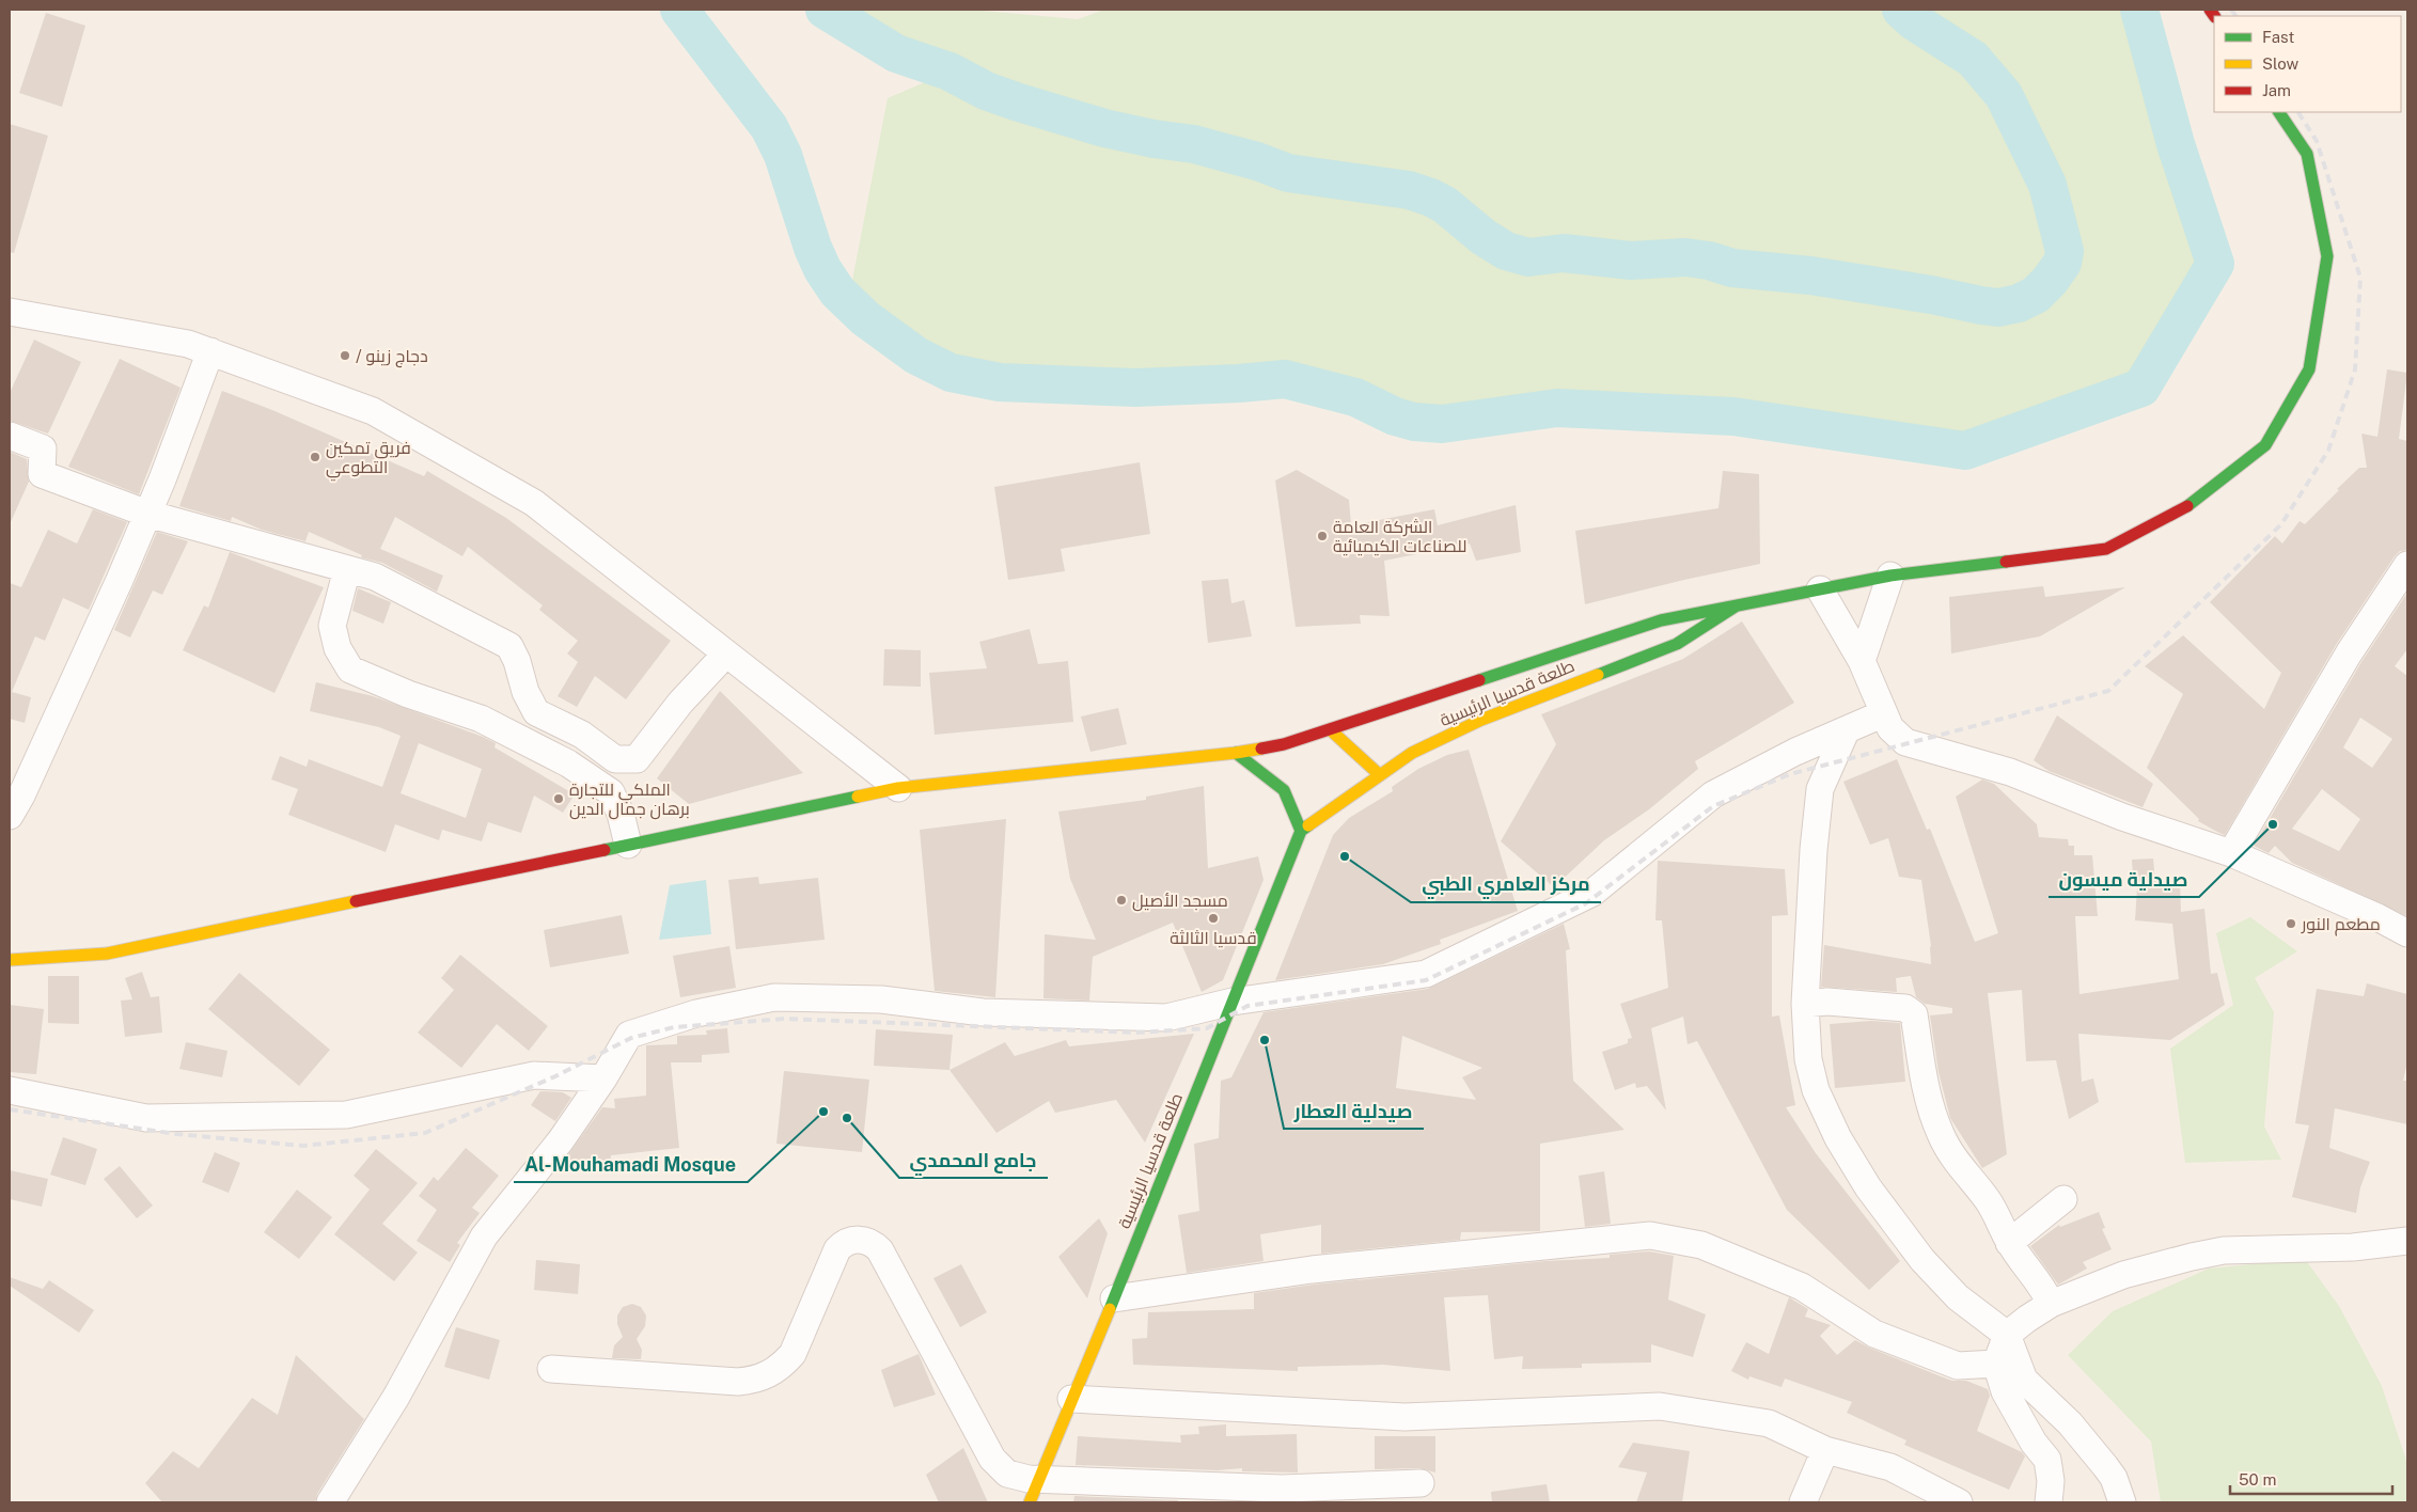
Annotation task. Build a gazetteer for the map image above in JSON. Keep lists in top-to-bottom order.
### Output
{
  "streets": {
    "main road": ["طلعة قدسيا الرئيسية"]
  },
  "places": [
    "/ دجاج زينو",
    "فريق تمكين التطوعي",
    "الشركة العامة للصناعات الكيميائية",
    "الملكي للتجارة برهان جمال الدين",
    "صيدلية ميسون",
    "مركز العامري الطبي",
    "مسجد الأصيل",
    "قدسيا الثالثة",
    "مطعم النور",
    "صيدلية العطار",
    "Al-Mouhamadi Mosque",
    "جامع المحمدي"
  ],
  "legend": ["Fast", "Slow", "Jam"],
  "scale_bar": "50 m"
}
